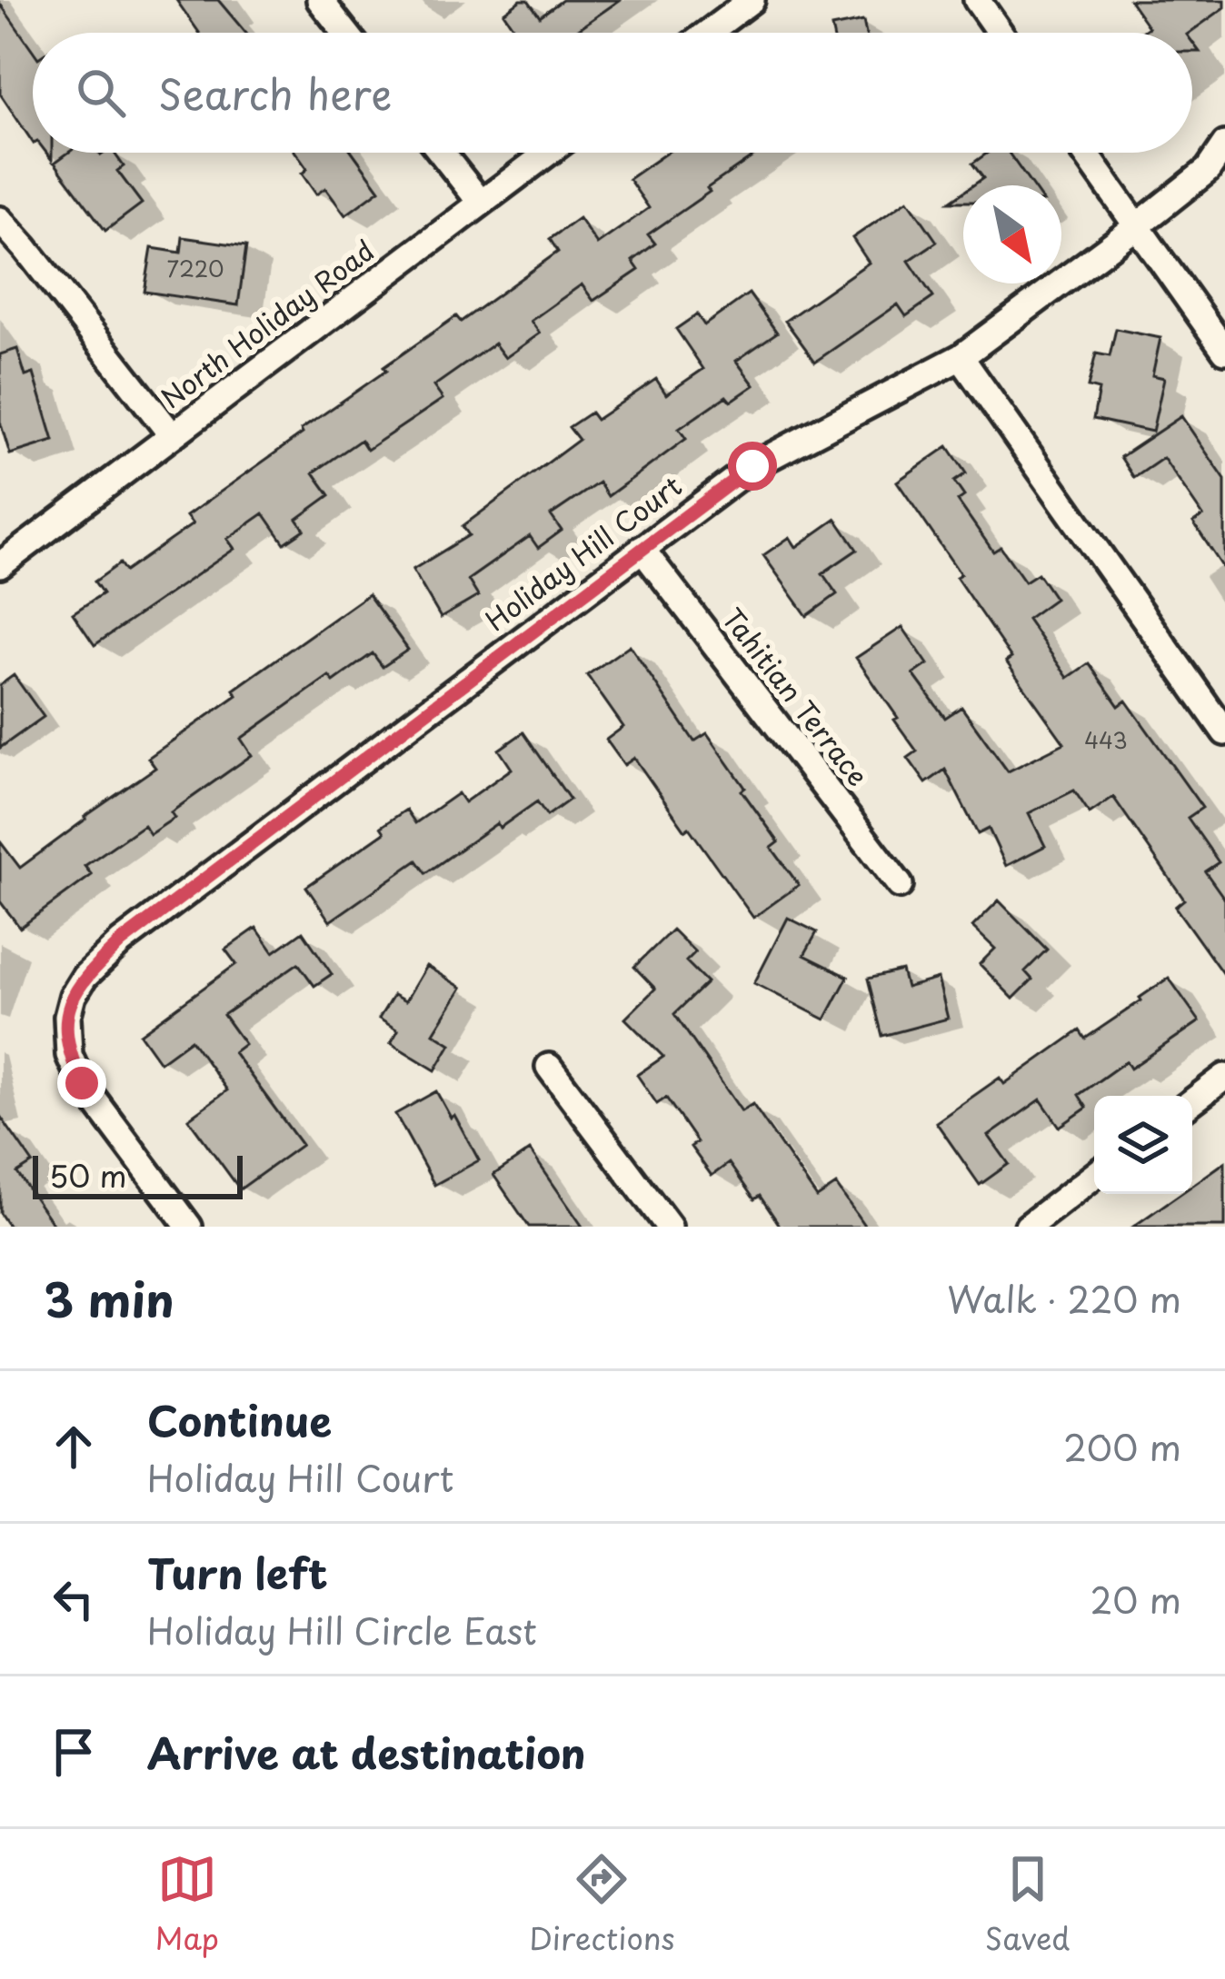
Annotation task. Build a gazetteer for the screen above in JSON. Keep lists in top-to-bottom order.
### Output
{
  "streets": {
    "street": ["North Holiday Road", "Holiday Hill Court", "Tahitian Terrace"]
  },
  "crossings": [
    ["Holiday Hill Court", "Tahitian Terrace"]
  ],
  "house_numbers": ["7220", "443"],
  "scale_bar": "50 m",
  "north": "bottom right",
  "page": {
    "search": "Search here",
    "scale": "50 m",
    "heading": ["3 min", "Walk · 220 m"],
    "list": [
      ["Continue", "Holiday Hill Court", "200 m"],
      ["Turn left", "Holiday Hill Circle East", "20 m"],
      "Arrive at destination"
    ],
    "nav": ["Map", "Directions", "Saved"]
  }
}
